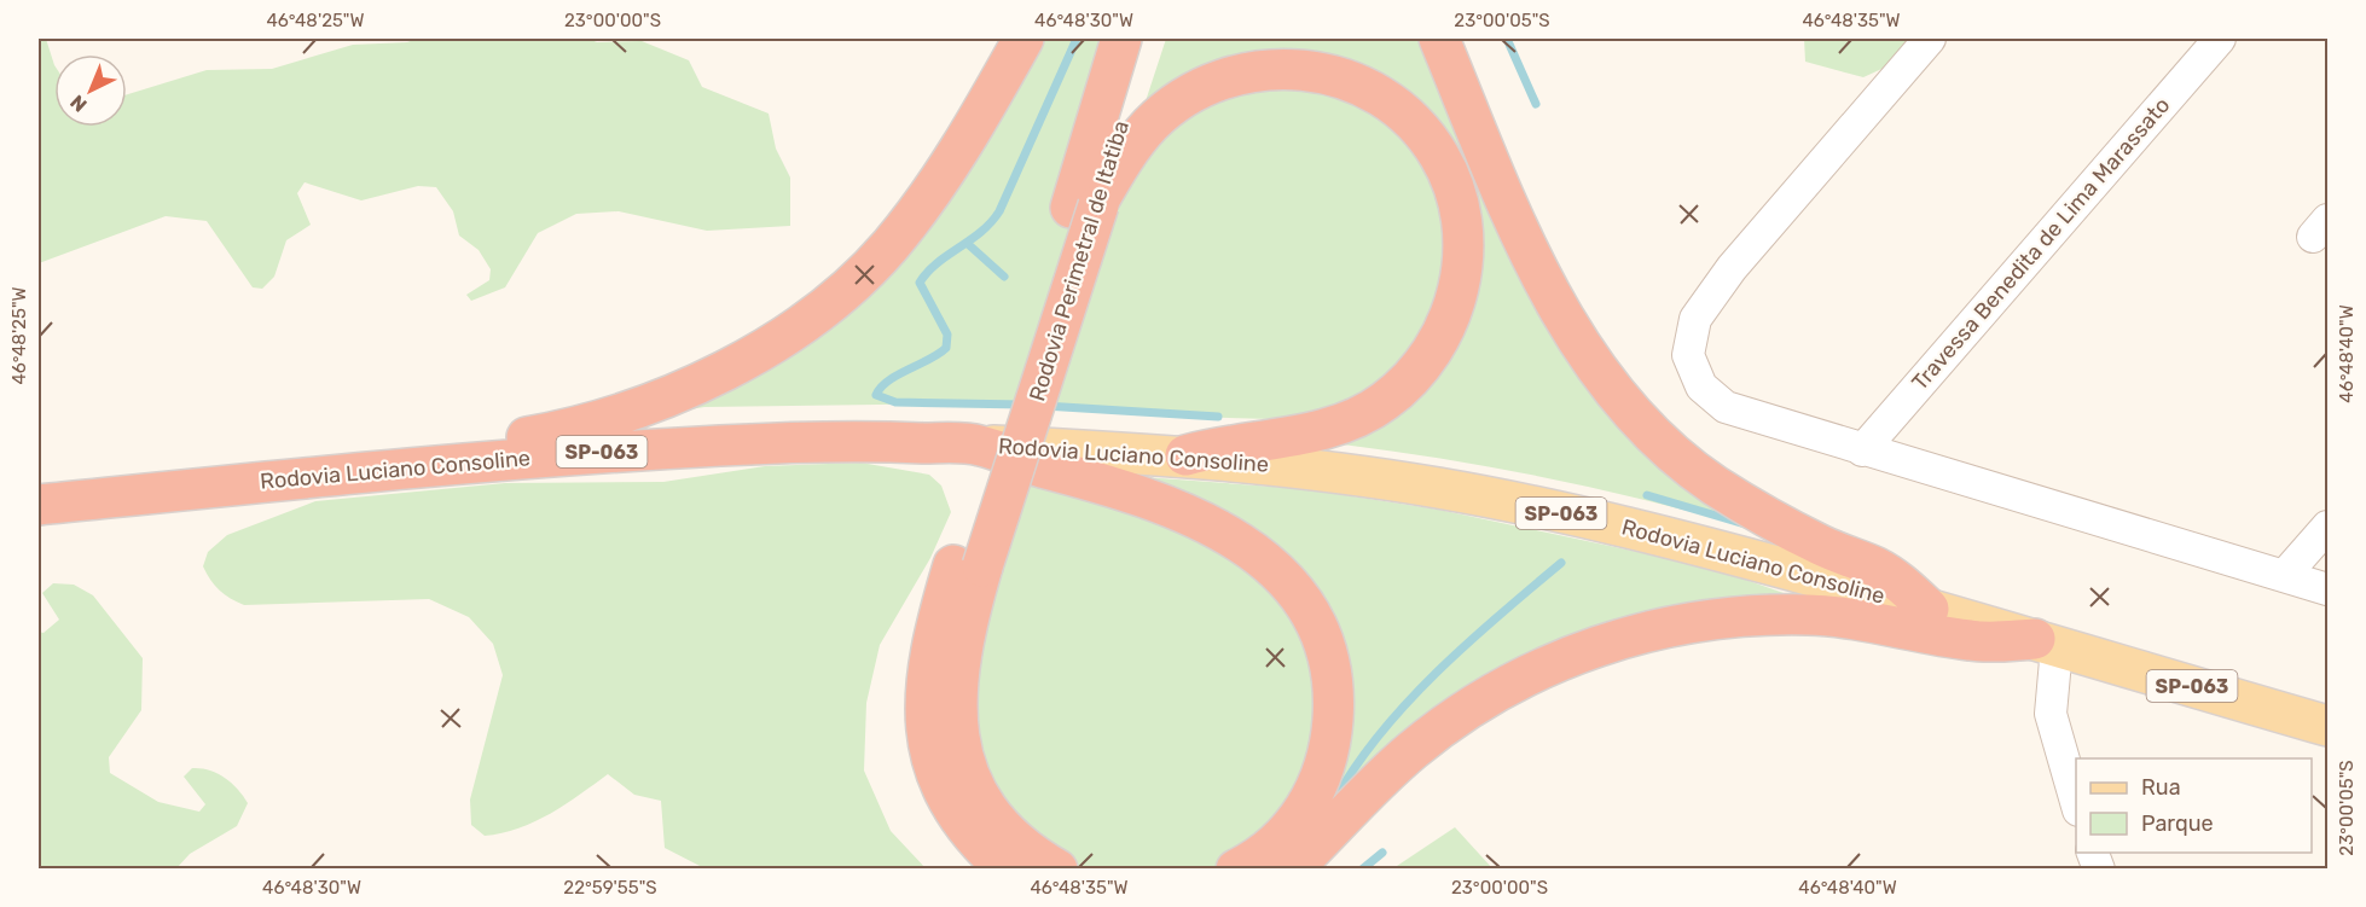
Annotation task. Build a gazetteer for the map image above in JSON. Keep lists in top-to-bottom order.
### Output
{
  "streets": {
    "highway": ["Rodovia Perimetral de Itatiba", "SP-063", "Rodovia Luciano Consoline"],
    "street": ["Travessa Benedita de Lima Marassato"]
  },
  "legend": ["Rua", "Parque"],
  "north": "bottom left",
  "coordinates": [
    "46°48'25\"W",
    "23°00'00\"S",
    "46°48'30\"W",
    "23°00'05\"S",
    "46°48'35\"W",
    "46°48'40\"W",
    "22°59'55\"S"
  ]
}
